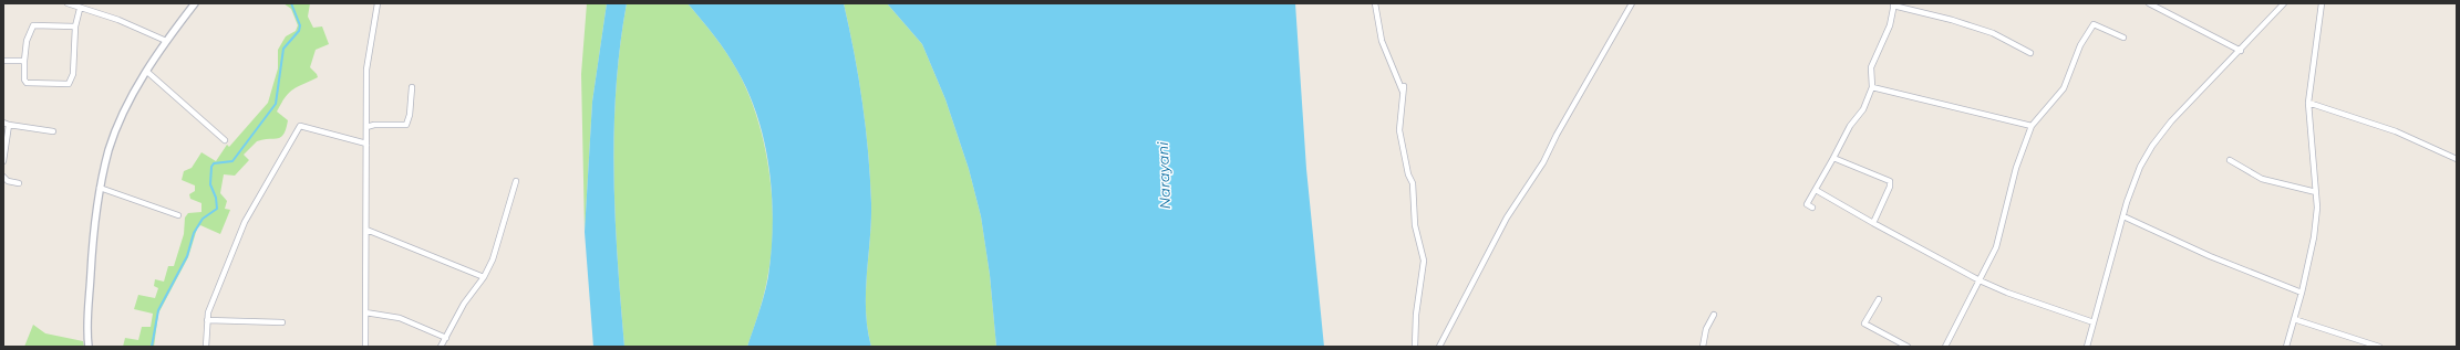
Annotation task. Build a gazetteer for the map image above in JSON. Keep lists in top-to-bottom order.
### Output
{
  "water": ["Narayani"]
}
